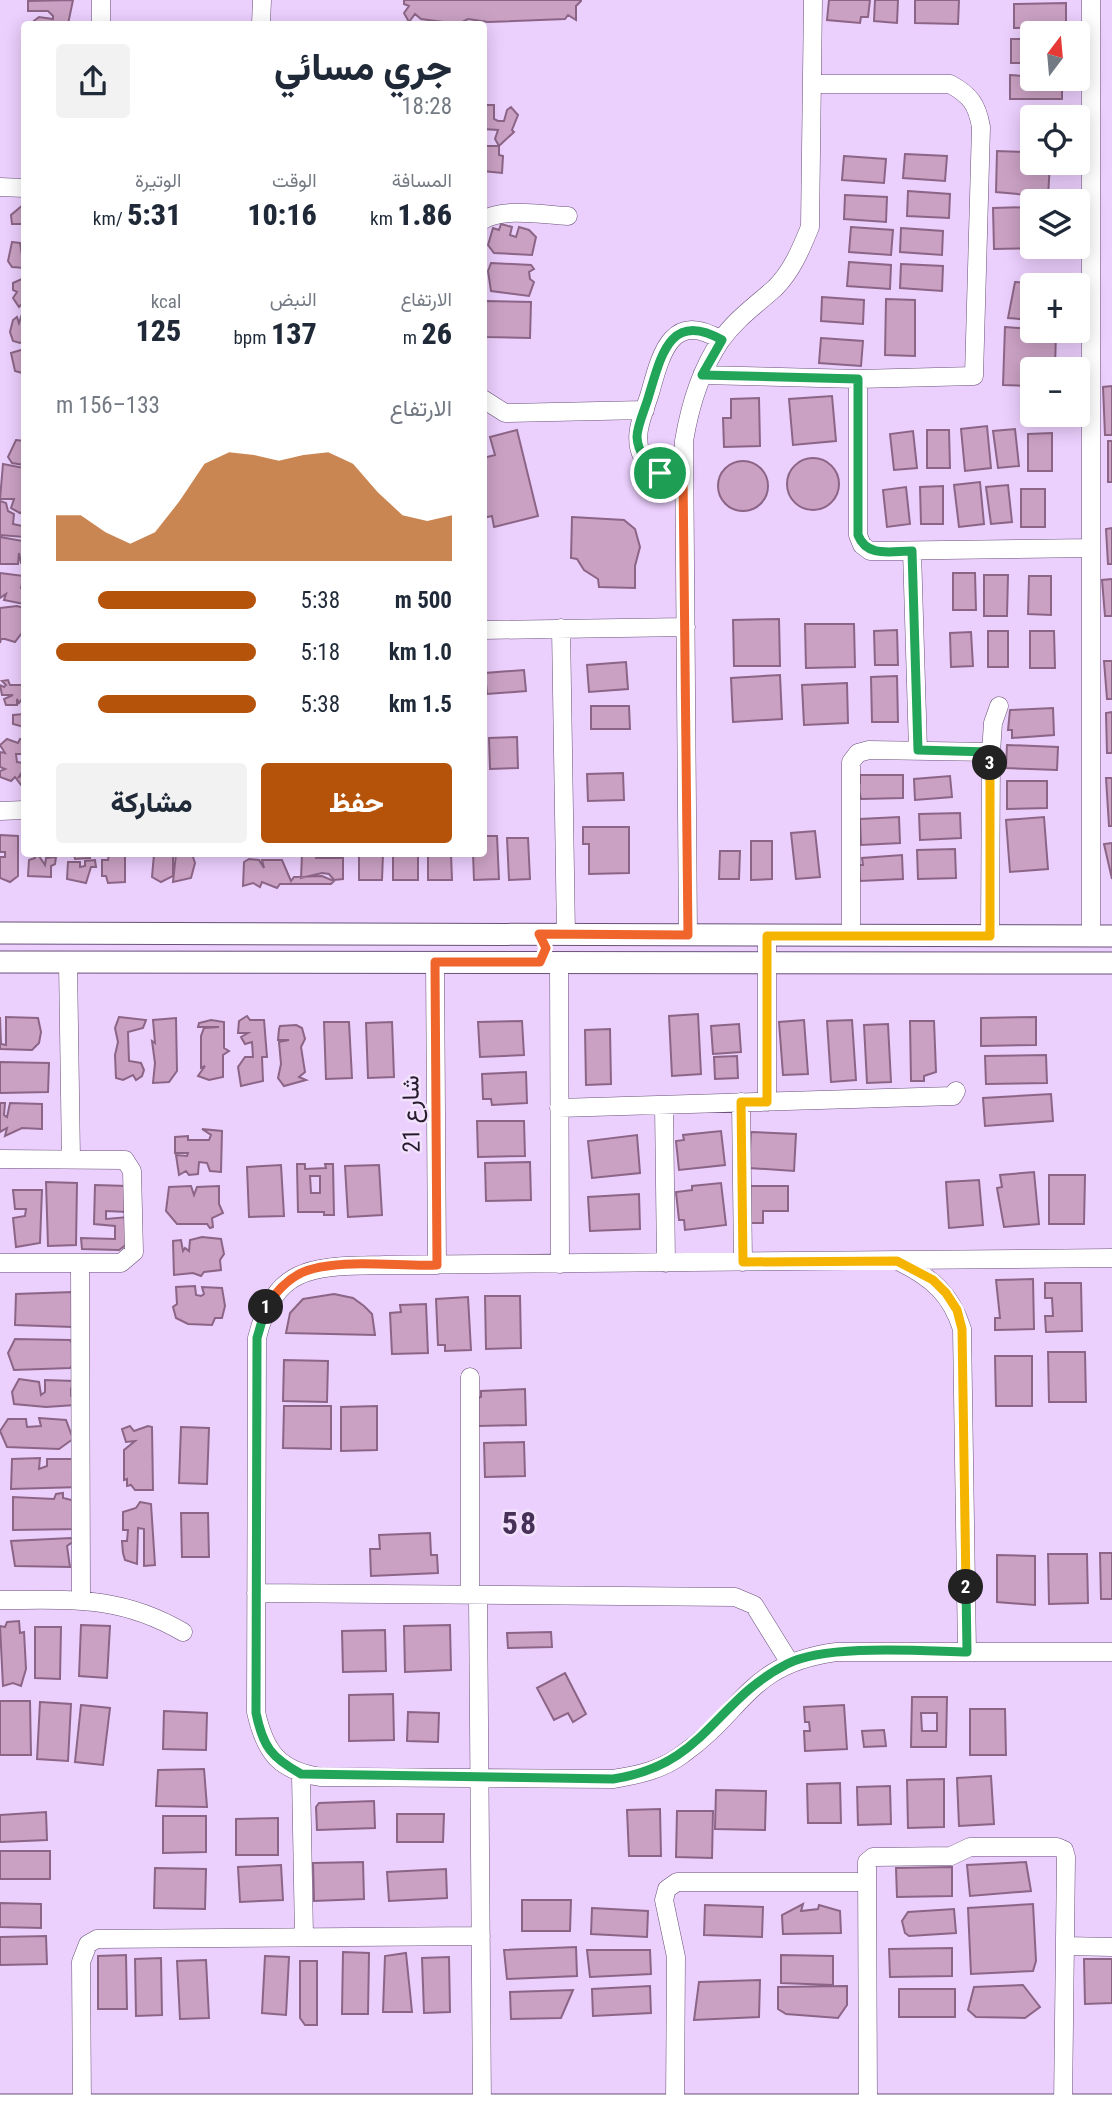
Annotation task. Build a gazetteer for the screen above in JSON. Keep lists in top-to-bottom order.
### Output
{
  "streets": {
    "street": ["شارع 21"]
  },
  "districts": ["58"],
  "north": "top",
  "page": {
    "map_buttons": ["+", "−"],
    "heading": ["جري مسائي", "18:28"],
    "stats": [
      ["المسافة", "1.86 km"],
      ["الوقت", "10:16"],
      ["الوتيرة", "5:31 /km"],
      ["الارتفاع", "26 m"],
      ["النبض", "137 bpm"],
      ["kcal", "125"]
    ],
    "chart": ["الارتفاع", "133–156 m"],
    "list": [
      {
        "name": "500 m",
        "note": "5:38"
      },
      {
        "name": "1.0 km",
        "note": "5:18"
      },
      {
        "name": "1.5 km",
        "note": "5:38"
      }
    ],
    "pins": ["3", "1", "2"],
    "buttons": ["حفظ", "مشاركة"]
  }
}
